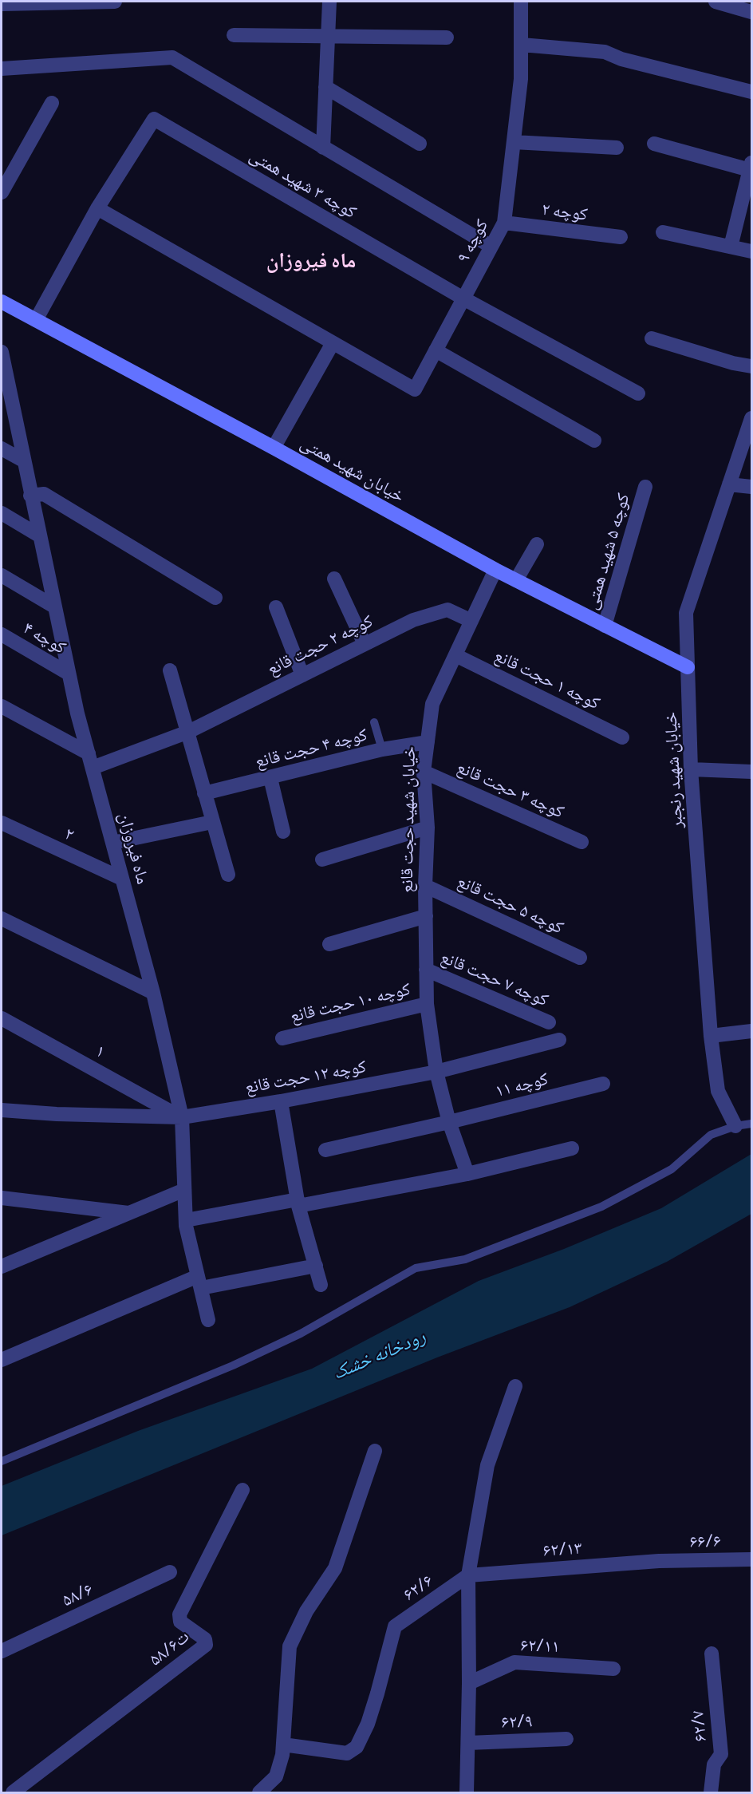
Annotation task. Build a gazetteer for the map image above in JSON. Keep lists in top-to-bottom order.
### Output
{
  "streets": {
    "street": [
      "کوچه ۳ شهید همتی",
      "کوچه ۲",
      "کوچه ۹",
      "خیابان شهید همتی",
      "کوچه ۵ شهید همتی",
      "کوچه ۴",
      "کوچه ۲ حجت قانع",
      "کوچه ۱ حجت قانع",
      "کوچه ۴ حجت قانع",
      "خیابان شهید رنجبر",
      "کوچه ۳ حجت قانع",
      "خیابان شهید حجت قانع",
      "۲",
      "ماه فیروزان",
      "کوچه ۵ حجت قانع",
      "کوچه ۷ حجت قانع",
      "کوچه ۱۰ حجت قانع",
      "۱",
      "کوچه ۱۲ حجت قانع",
      "کوچه ۱۱",
      "۶۶/۶",
      "۶۲/۱۳",
      "۶۲/۶",
      "۵۸/۶",
      "۶۲/۱۱",
      "۵۸/۶ت",
      "۶۲/۹",
      "۶۲/۷"
    ]
  },
  "crossings": [
    ["کوچه ۳ شهید همتی", "کوچه ۹"],
    ["کوچه ۳ شهید همتی", "خیابان شهید همتی"],
    ["کوچه ۲", "کوچه ۹"],
    ["خیابان شهید همتی", "کوچه ۵ شهید همتی"],
    ["خیابان شهید همتی", "خیابان شهید رنجبر"],
    ["خیابان شهید همتی", "خیابان شهید حجت قانع"],
    ["کوچه ۴", "ماه فیروزان"],
    ["کوچه ۲ حجت قانع", "خیابان شهید حجت قانع"],
    ["کوچه ۲ حجت قانع", "ماه فیروزان"],
    ["کوچه ۱ حجت قانع", "خیابان شهید حجت قانع"],
    ["کوچه ۴ حجت قانع", "خیابان شهید حجت قانع"],
    ["کوچه ۳ حجت قانع", "خیابان شهید حجت قانع"],
    ["خیابان شهید حجت قانع", "کوچه ۵ حجت قانع"],
    ["خیابان شهید حجت قانع", "کوچه ۷ حجت قانع"],
    ["خیابان شهید حجت قانع", "کوچه ۱۰ حجت قانع"],
    ["خیابان شهید حجت قانع", "کوچه ۱۲ حجت قانع"],
    ["خیابان شهید حجت قانع", "کوچه ۱۱"],
    ["۲", "ماه فیروزان"],
    ["ماه فیروزان", "۱"],
    ["ماه فیروزان", "کوچه ۱۲ حجت قانع"],
    ["۱", "کوچه ۱۲ حجت قانع"],
    ["۶۶/۶", "۶۲/۱۳"],
    ["۶۲/۱۳", "۶۲/۶"]
  ],
  "districts": ["ماه فیروزان"],
  "water": ["رودخانه خشک"]
}
